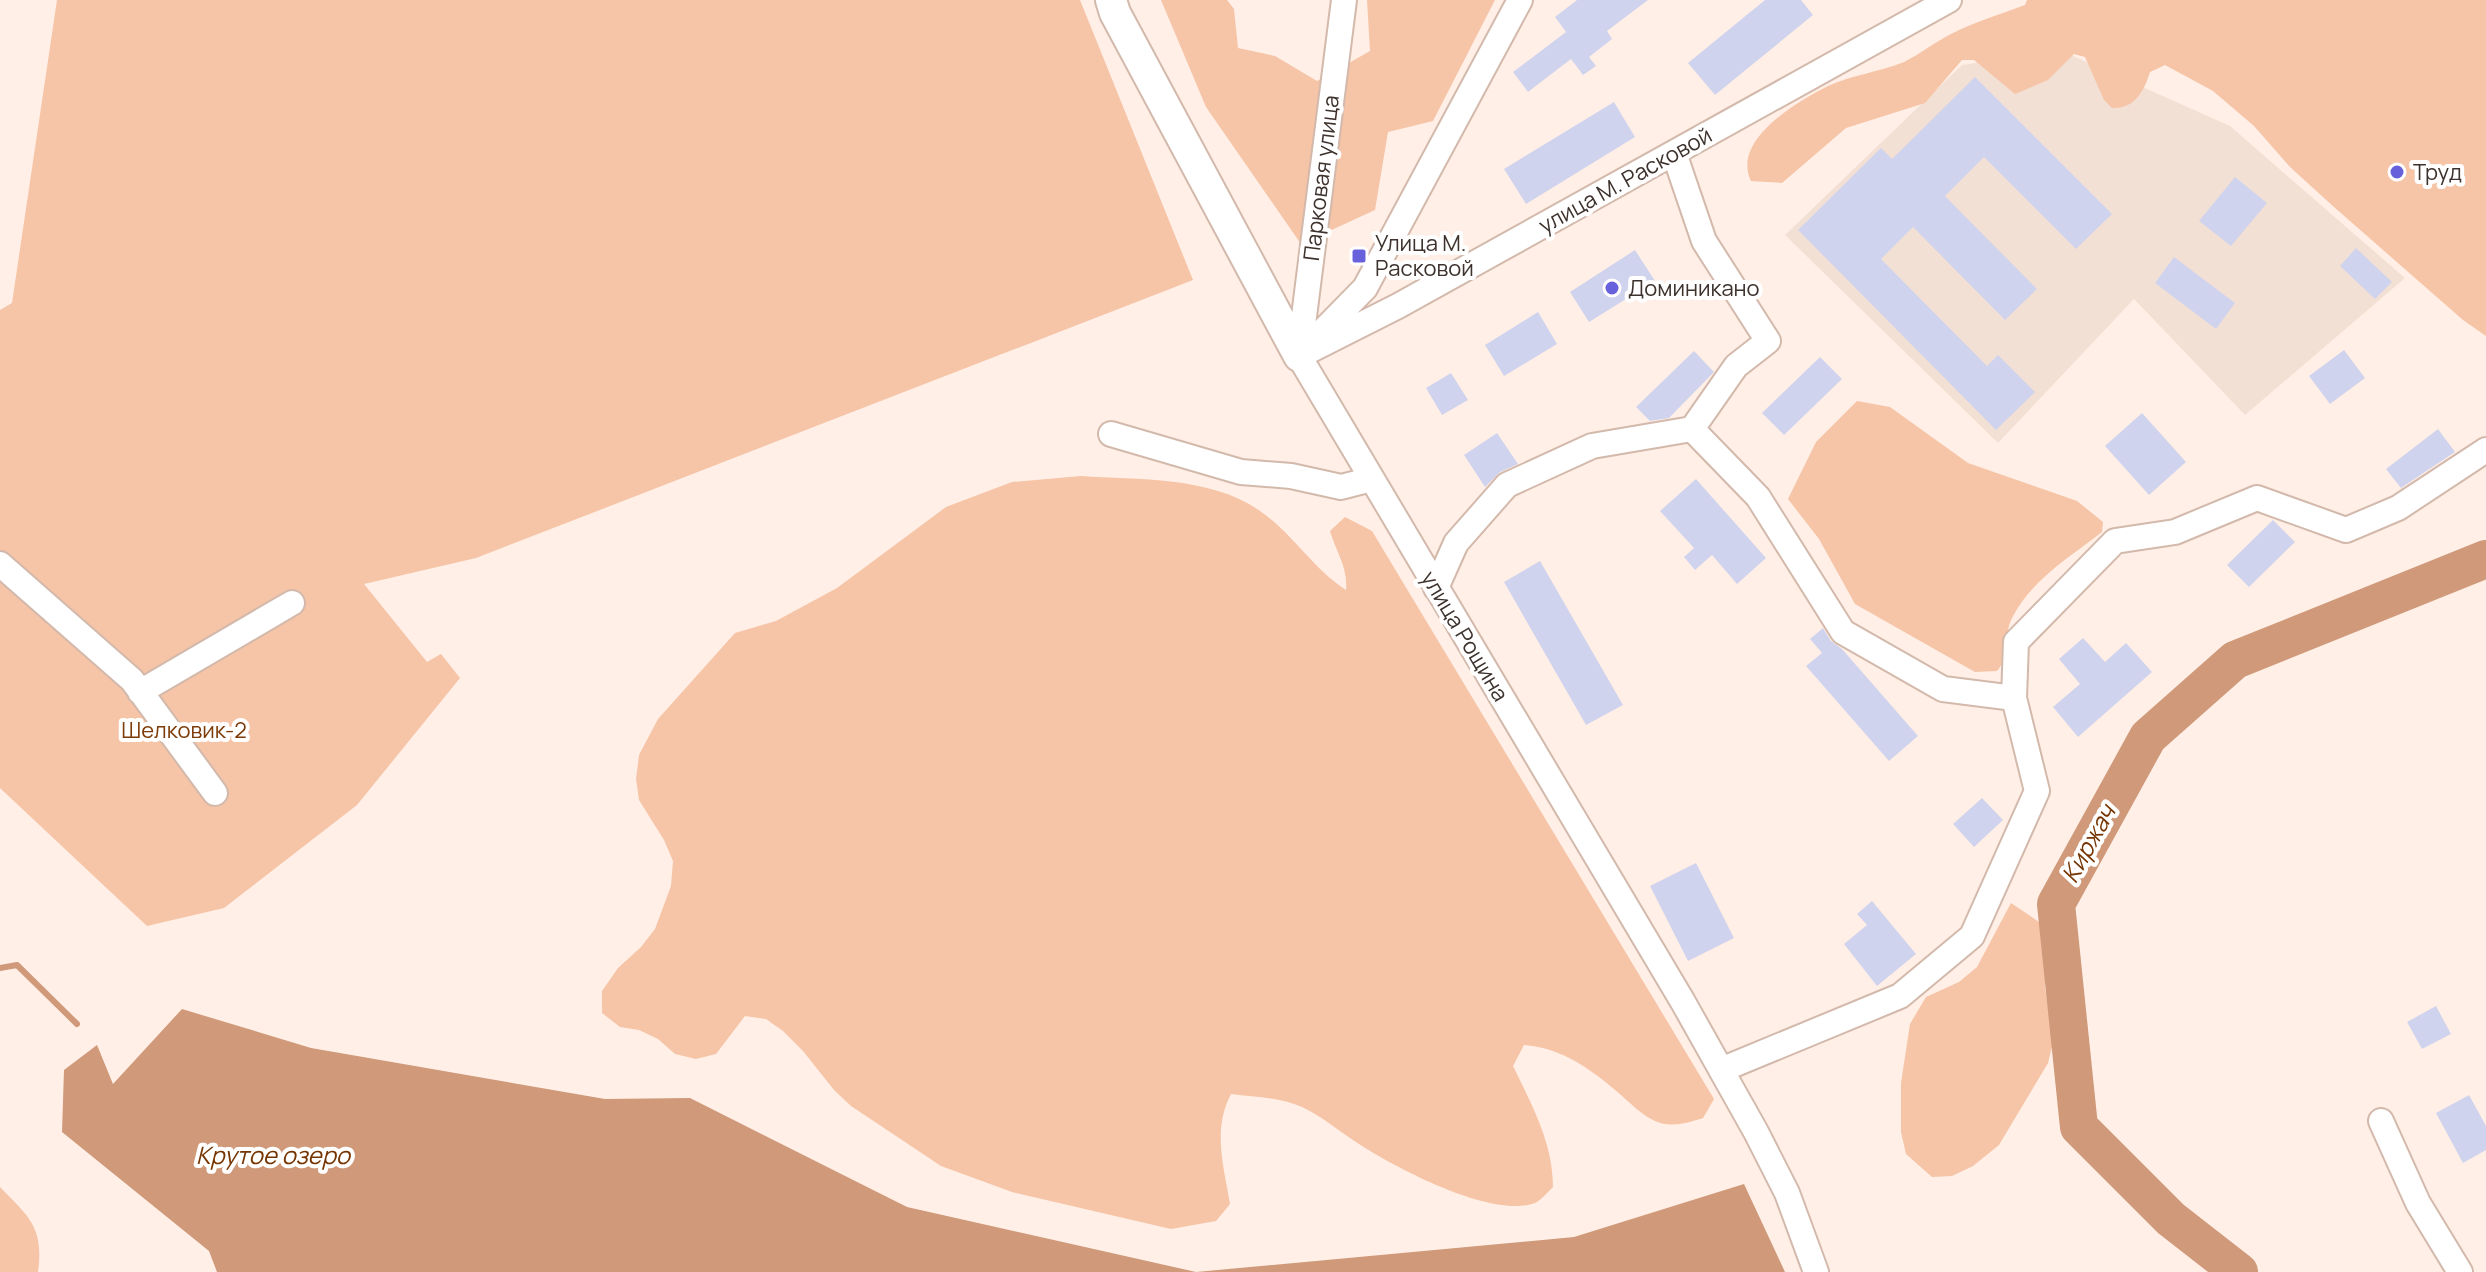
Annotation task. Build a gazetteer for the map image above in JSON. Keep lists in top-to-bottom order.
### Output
{
  "streets": {
    "street": ["Парковая улица", "улица М. Расковой", "улица Рощина"]
  },
  "crossings": [
    ["Парковая улица", "улица М. Расковой"],
    ["Парковая улица", "улица Рощина"],
    ["улица М. Расковой", "улица Рощина"]
  ],
  "water": ["Киржач", "Крутое озеро"],
  "parks": ["Шелковик-2"],
  "places": {
    "other": ["Труд", "Доминикано"],
    "transit": ["Улица М. Расковой"]
  }
}
